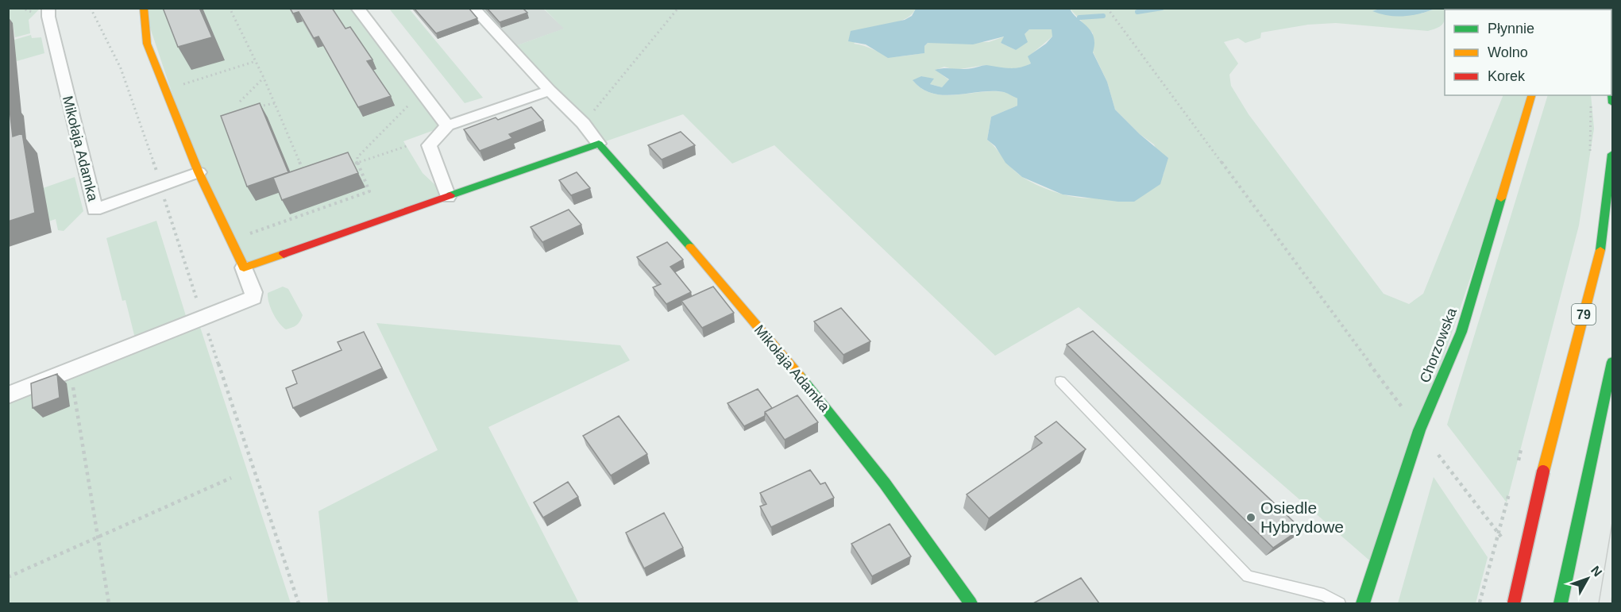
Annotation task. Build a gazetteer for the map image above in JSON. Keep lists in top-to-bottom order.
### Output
{
  "streets": {
    "street": ["Mikołaja Adamka", "79", "Chorzowska"]
  },
  "places": ["Osiedle Hybrydowe"],
  "legend": ["Płynnie", "Wolno", "Korek"],
  "north": "top right"
}
